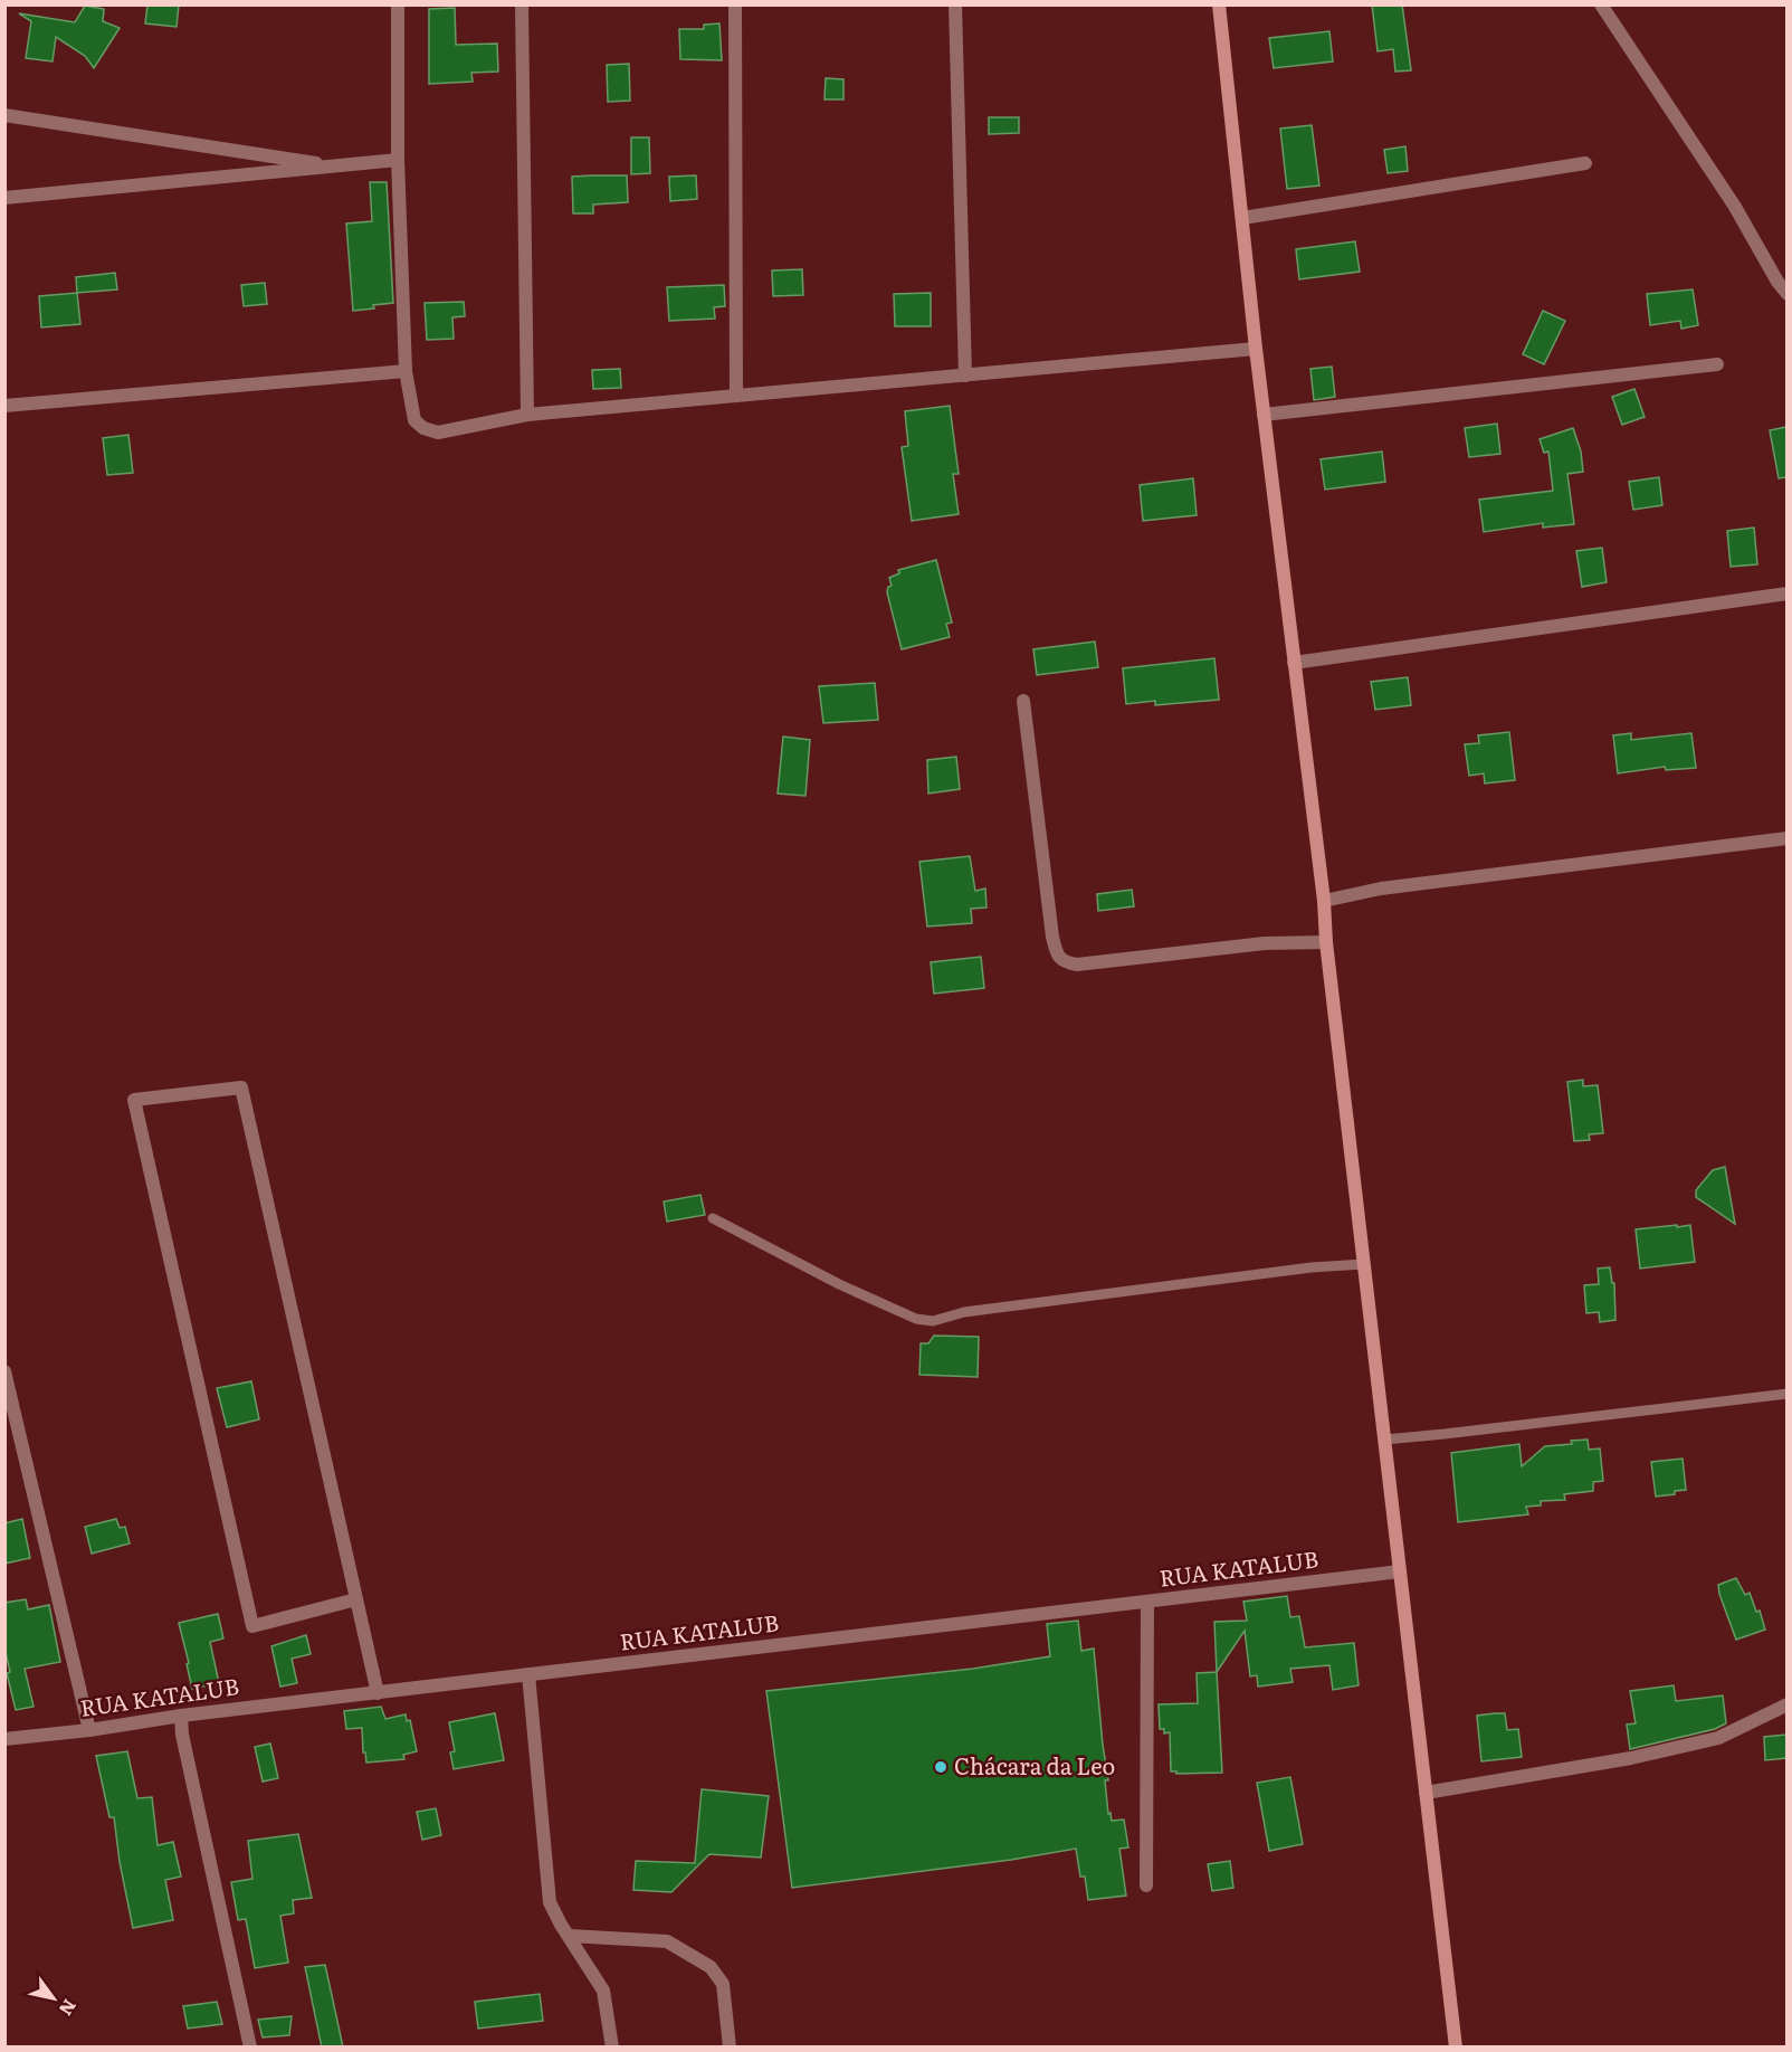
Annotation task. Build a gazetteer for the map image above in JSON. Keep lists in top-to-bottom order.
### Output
{
  "streets": {
    "street": ["RUA KATALUB"]
  },
  "places": ["Chácara da Leo"],
  "north": "bottom right"
}
